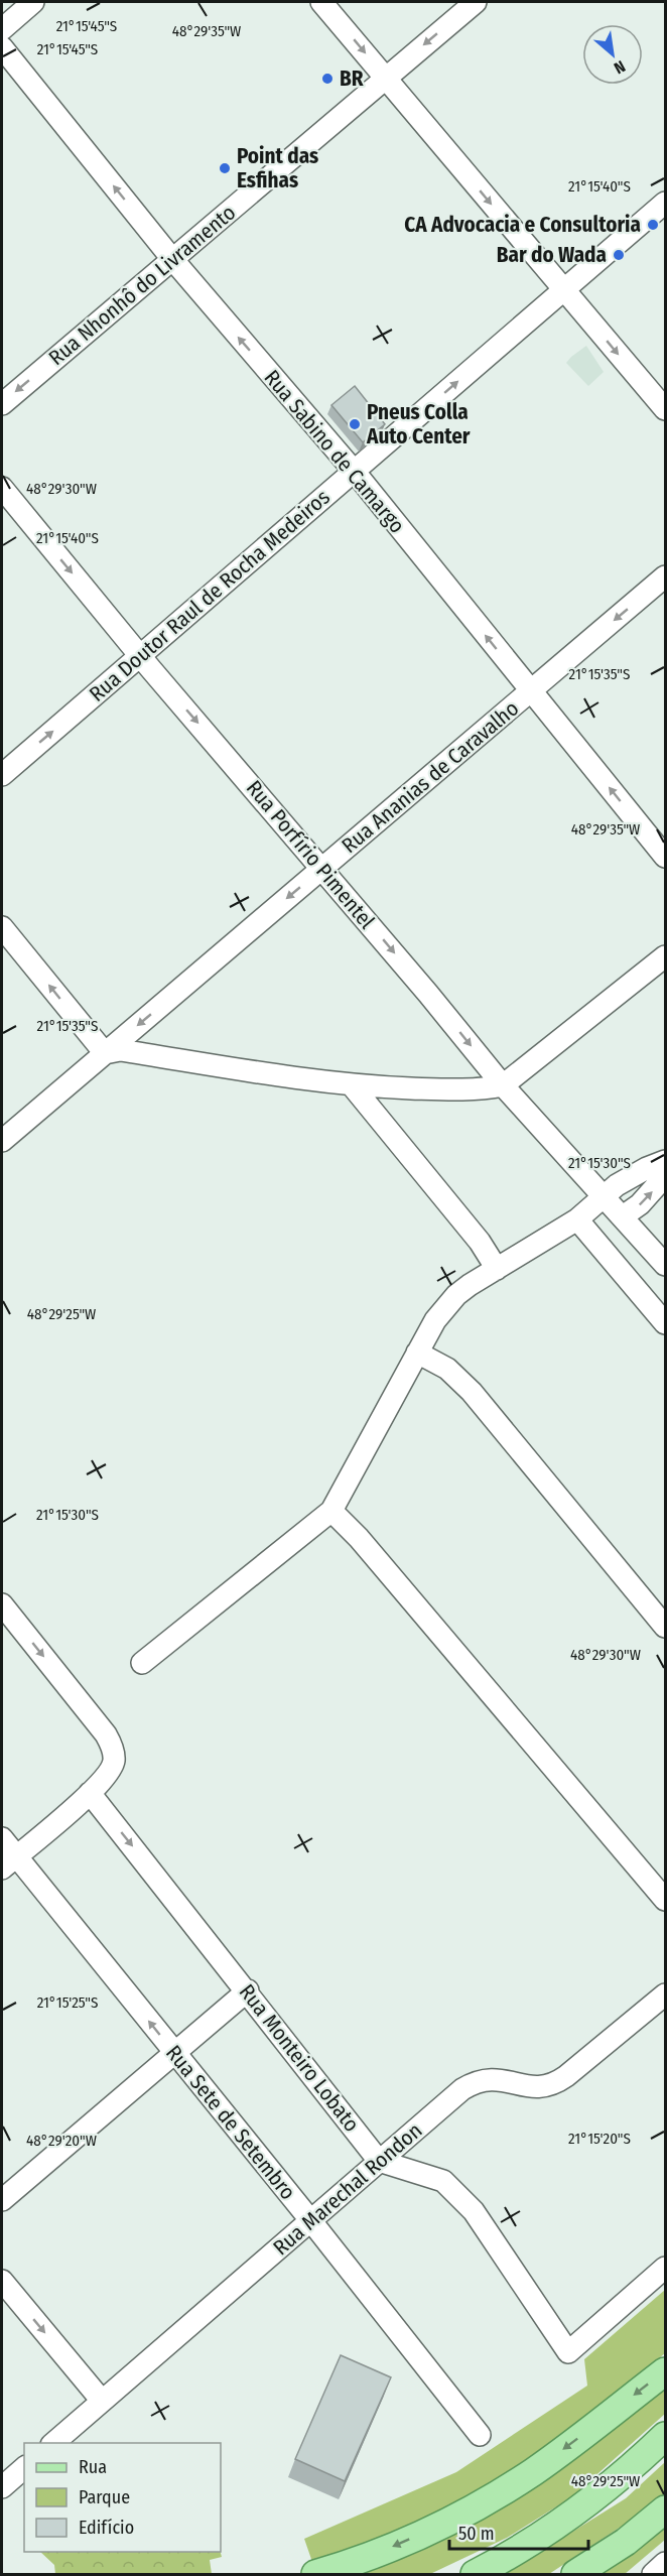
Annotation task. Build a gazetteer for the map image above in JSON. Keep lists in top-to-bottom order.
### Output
{
  "streets": {
    "street": [
      "Rua Nhonhô do Livramento",
      "Rua Sabino de Camargo",
      "Rua Doutor Raul de Rocha Medeiros",
      "Rua Ananias de Caravalho",
      "Rua Porfírio Pimentel",
      "Rua Monteiro Lobato",
      "Rua Sete de Setembro",
      "Rua Marechal Rondon"
    ]
  },
  "crossings": [
    ["Rua Nhonhô do Livramento", "Rua Sabino de Camargo"],
    ["Rua Sabino de Camargo", "Rua Doutor Raul de Rocha Medeiros"],
    ["Rua Sabino de Camargo", "Rua Ananias de Caravalho"],
    ["Rua Doutor Raul de Rocha Medeiros", "Rua Porfírio Pimentel"],
    ["Rua Ananias de Caravalho", "Rua Porfírio Pimentel"],
    ["Rua Monteiro Lobato", "Rua Marechal Rondon"],
    ["Rua Sete de Setembro", "Rua Marechal Rondon"]
  ],
  "one_way": [
    "Rua Nhonhô do Livramento",
    "Rua Sabino de Camargo",
    "Rua Doutor Raul de Rocha Medeiros",
    "Rua Ananias de Caravalho",
    "Rua Porfírio Pimentel",
    "Rua Monteiro Lobato"
  ],
  "places": [
    "BR",
    "Point das Esfihas",
    "CA Advocacia e Consultoria",
    "Bar do Wada",
    "Pneus Colla Auto Center"
  ],
  "legend": ["Rua", "Parque", "Edifício"],
  "scale_bar": "50 m",
  "north": "bottom right",
  "coordinates": [
    "21°15'45\"S",
    "48°29'35\"W",
    "21°15'40\"S",
    "48°29'30\"W",
    "21°15'35\"S",
    "21°15'30\"S",
    "48°29'25\"W",
    "21°15'25\"S",
    "21°15'20\"S",
    "48°29'20\"W"
  ]
}
